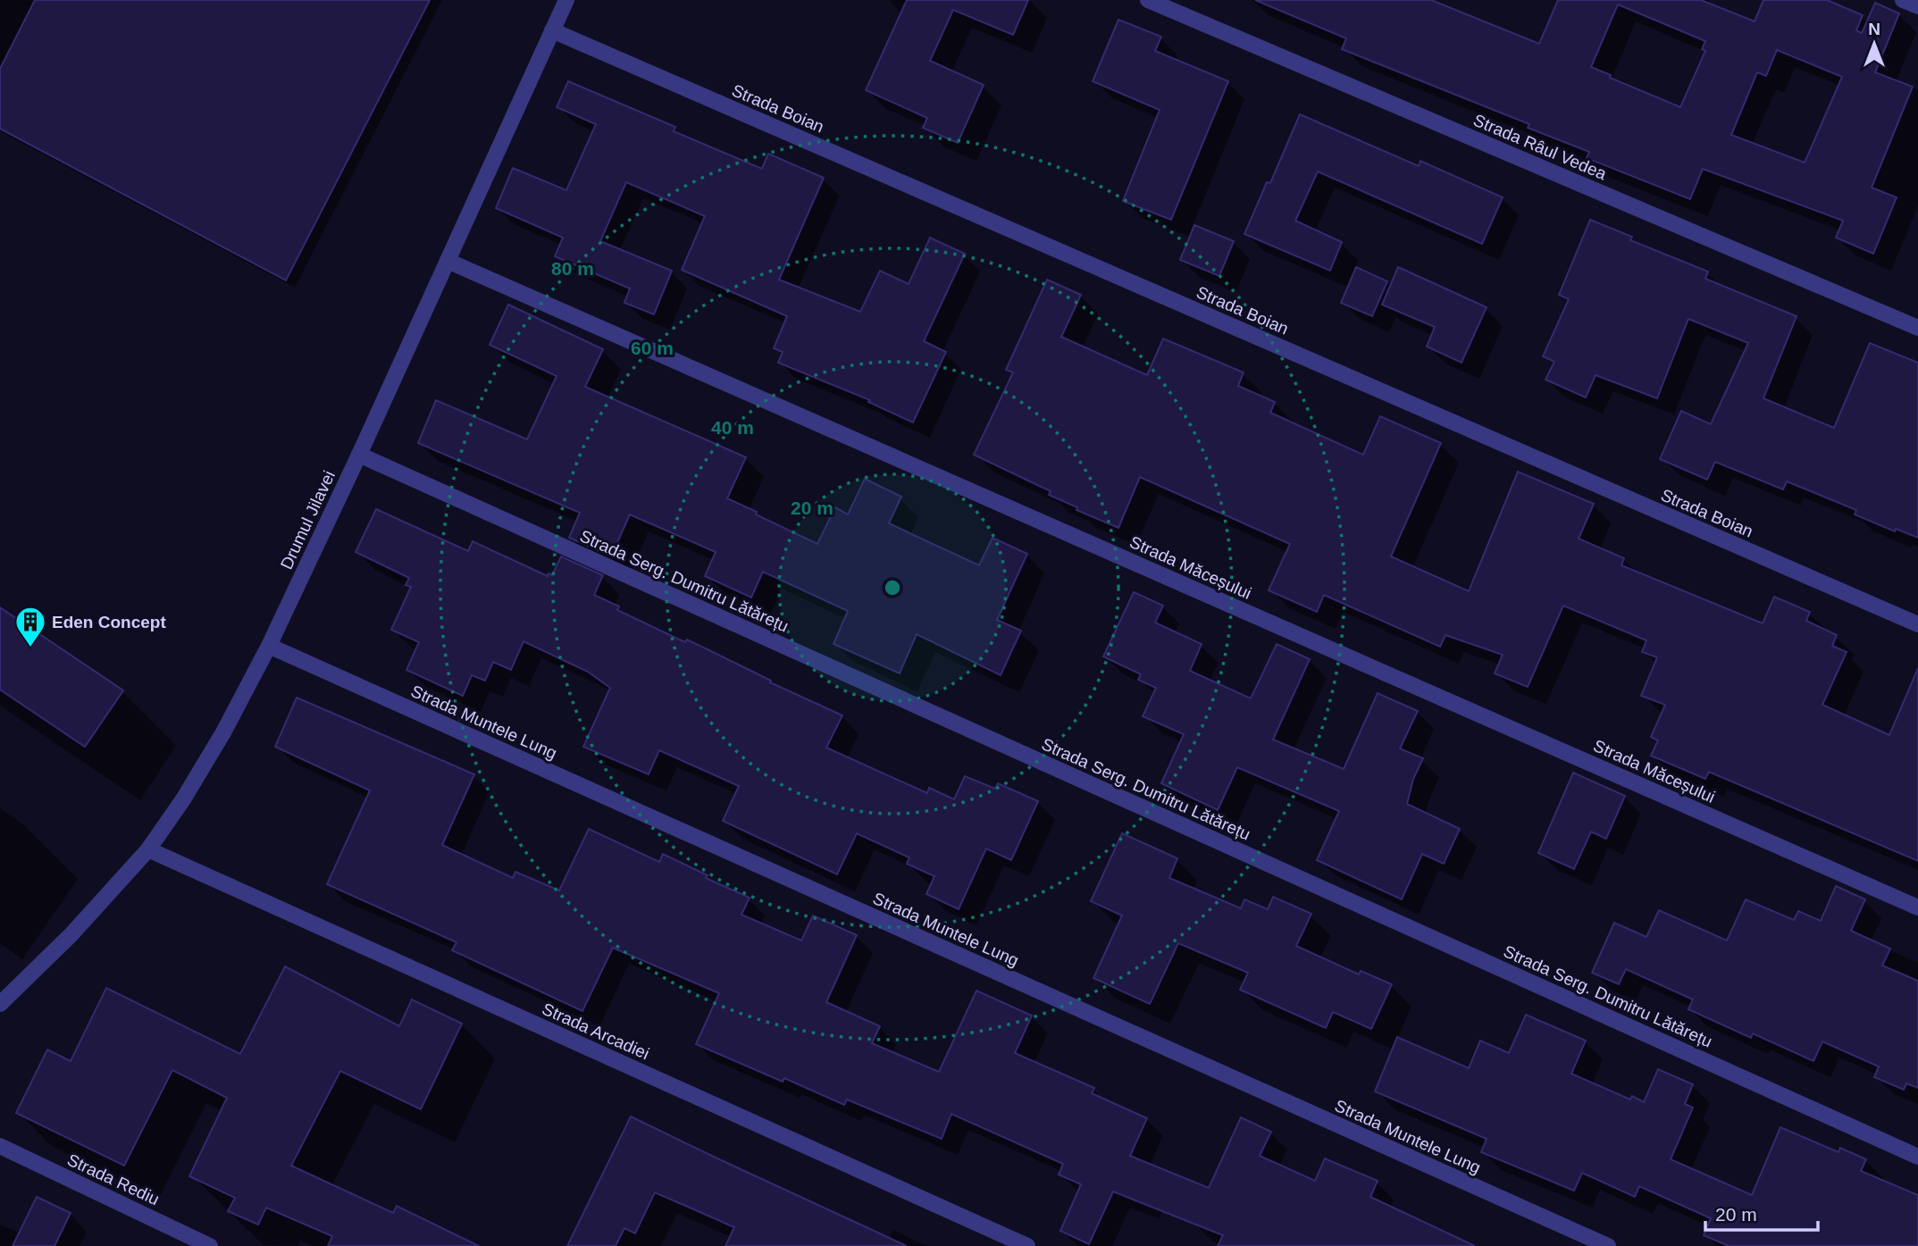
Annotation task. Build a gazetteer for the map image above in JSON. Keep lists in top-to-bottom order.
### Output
{
  "streets": {
    "street": [
      "Strada Boian",
      "Strada Râul Vedea",
      "Drumul Jilavei",
      "Strada Măceșului",
      "Strada Serg. Dumitru Lătărețu",
      "Strada Muntele Lung",
      "Strada Arcadiei",
      "Strada Rediu"
    ]
  },
  "crossings": [
    ["Strada Boian", "Drumul Jilavei"],
    ["Drumul Jilavei", "Strada Măceșului"],
    ["Drumul Jilavei", "Strada Serg. Dumitru Lătărețu"],
    ["Drumul Jilavei", "Strada Muntele Lung"],
    ["Drumul Jilavei", "Strada Arcadiei"]
  ],
  "places": {
    "building": ["Eden Concept"]
  },
  "scale_bar": "20 m",
  "north": "top",
  "rings": [
    "80 m",
    "60 m",
    "40 m",
    "20 m"
  ]
}
